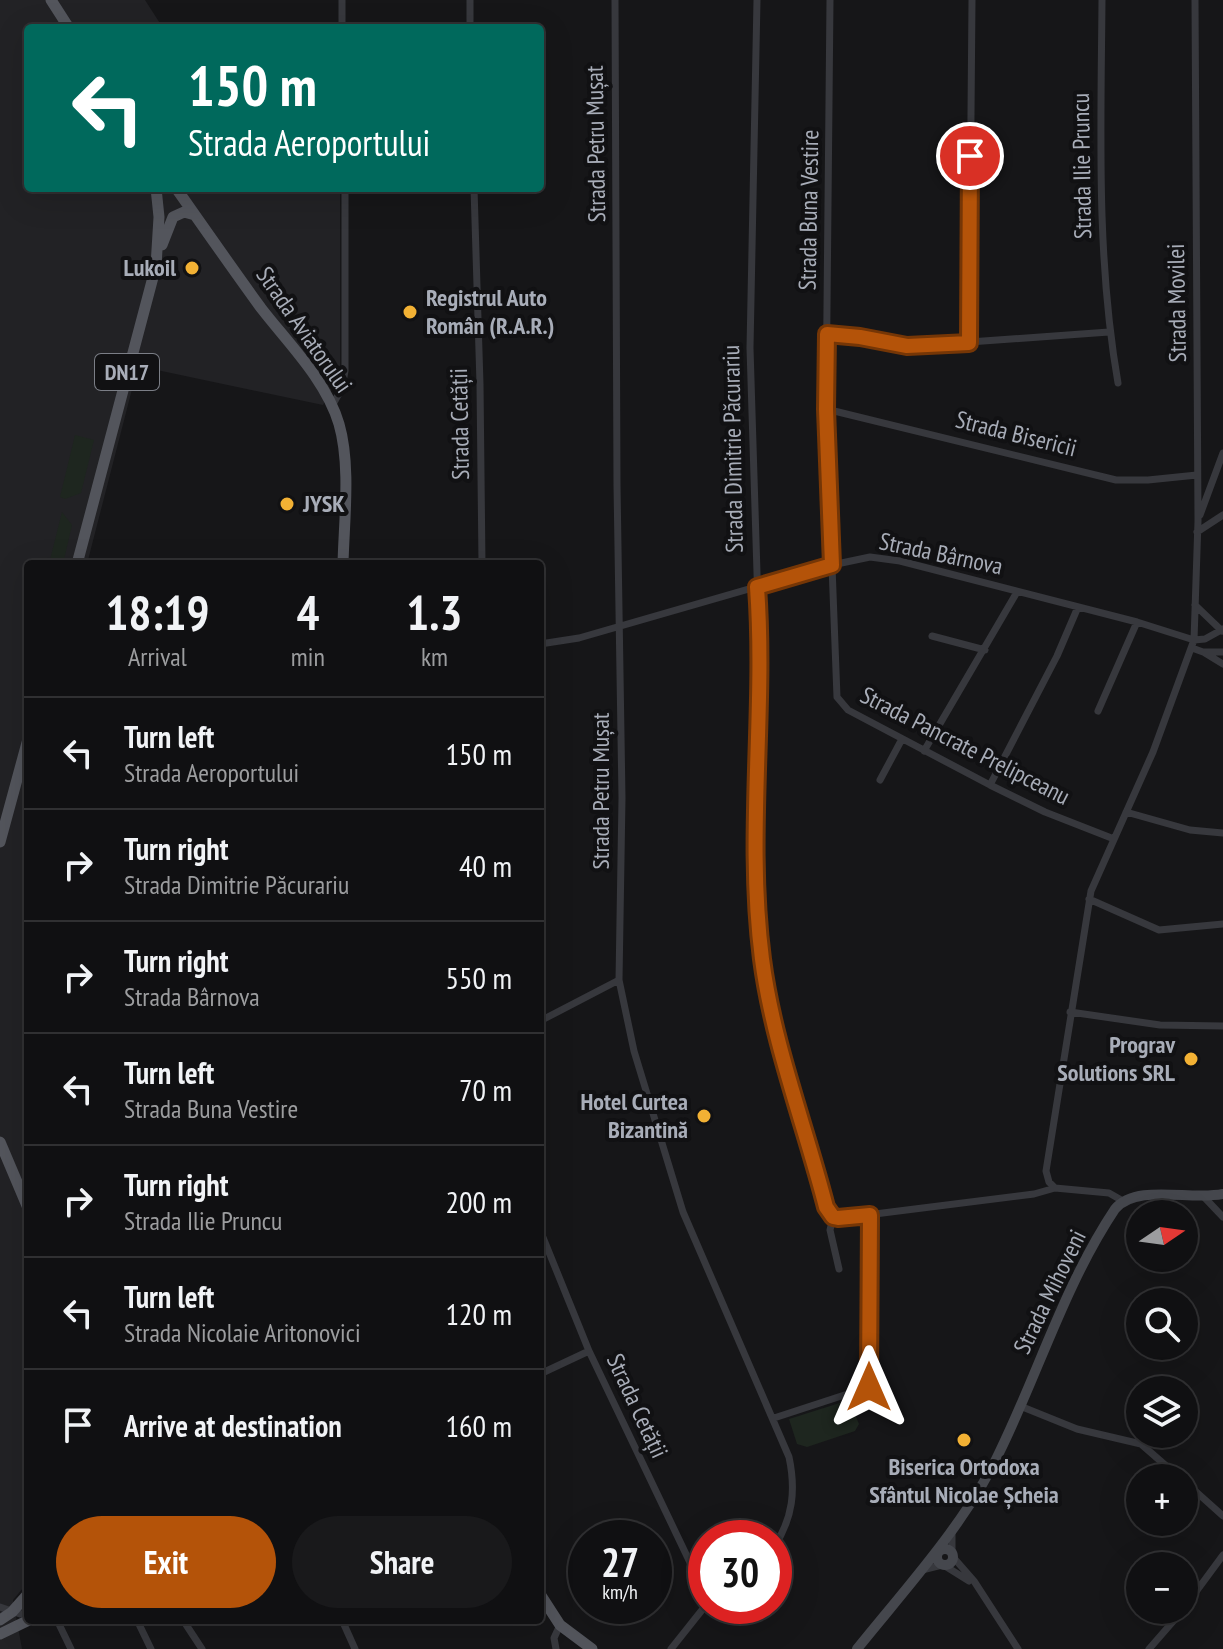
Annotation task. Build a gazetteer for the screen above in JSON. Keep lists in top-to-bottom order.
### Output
{
  "streets": {
    "main road": ["Strada Aviatorului", "DN17", "Strada Mihoveni"],
    "street": [
      "Strada Petru Mușat",
      "Strada Ilie Pruncu",
      "Strada Buna Vestire",
      "Strada Movilei",
      "Strada Cetății",
      "Strada Bisericii",
      "Strada Dimitrie Păcurariu",
      "Strada Bârnova",
      "Strada Pancrate Prelipceanu"
    ]
  },
  "crossings": [
    ["Strada Petru Mușat", "Strada Bârnova"],
    ["Strada Buna Vestire", "Strada Bisericii"],
    ["Strada Buna Vestire", "Strada Bârnova"],
    ["Strada Buna Vestire", "Strada Pancrate Prelipceanu"],
    ["Strada Movilei", "Strada Bisericii"],
    ["Strada Movilei", "Strada Bârnova"],
    ["Strada Movilei", "Strada Pancrate Prelipceanu"],
    ["Strada Dimitrie Păcurariu", "Strada Bârnova"],
    ["Strada Bârnova", "Strada Pancrate Prelipceanu"]
  ],
  "places": [
    "Lukoil",
    "Registrul Auto Român (R.A.R.)",
    "JYSK",
    "Prograv Solutions SRL",
    "Hotel Curtea Bizantină",
    "Biserica Ortodoxa Sfântul Nicolae Șcheia"
  ],
  "north": "right",
  "page": {
    "turn": ["150 m", "Strada Aeroportului"],
    "eta": [
      "18:19",
      "Arrival",
      "4",
      "min",
      "1.3",
      "km"
    ],
    "list": [
      {
        "name": "Turn left",
        "note": "Strada Aeroportului",
        "value": "150 m"
      },
      {
        "name": "Turn right",
        "note": "Strada Dimitrie Păcurariu",
        "value": "40 m"
      },
      {
        "name": "Turn right",
        "note": "Strada Bârnova",
        "value": "550 m"
      },
      {
        "name": "Turn left",
        "note": "Strada Buna Vestire",
        "value": "70 m"
      },
      {
        "name": "Turn right",
        "note": "Strada Ilie Pruncu",
        "value": "200 m"
      },
      {
        "name": "Turn left",
        "note": "Strada Nicolaie Aritonovici",
        "value": "120 m"
      },
      {
        "name": "Arrive at destination",
        "value": "160 m"
      }
    ],
    "map_buttons": ["+", "−"],
    "buttons": ["Exit", "Share"],
    "speed": "27 km/h",
    "limit": "30"
  }
}
